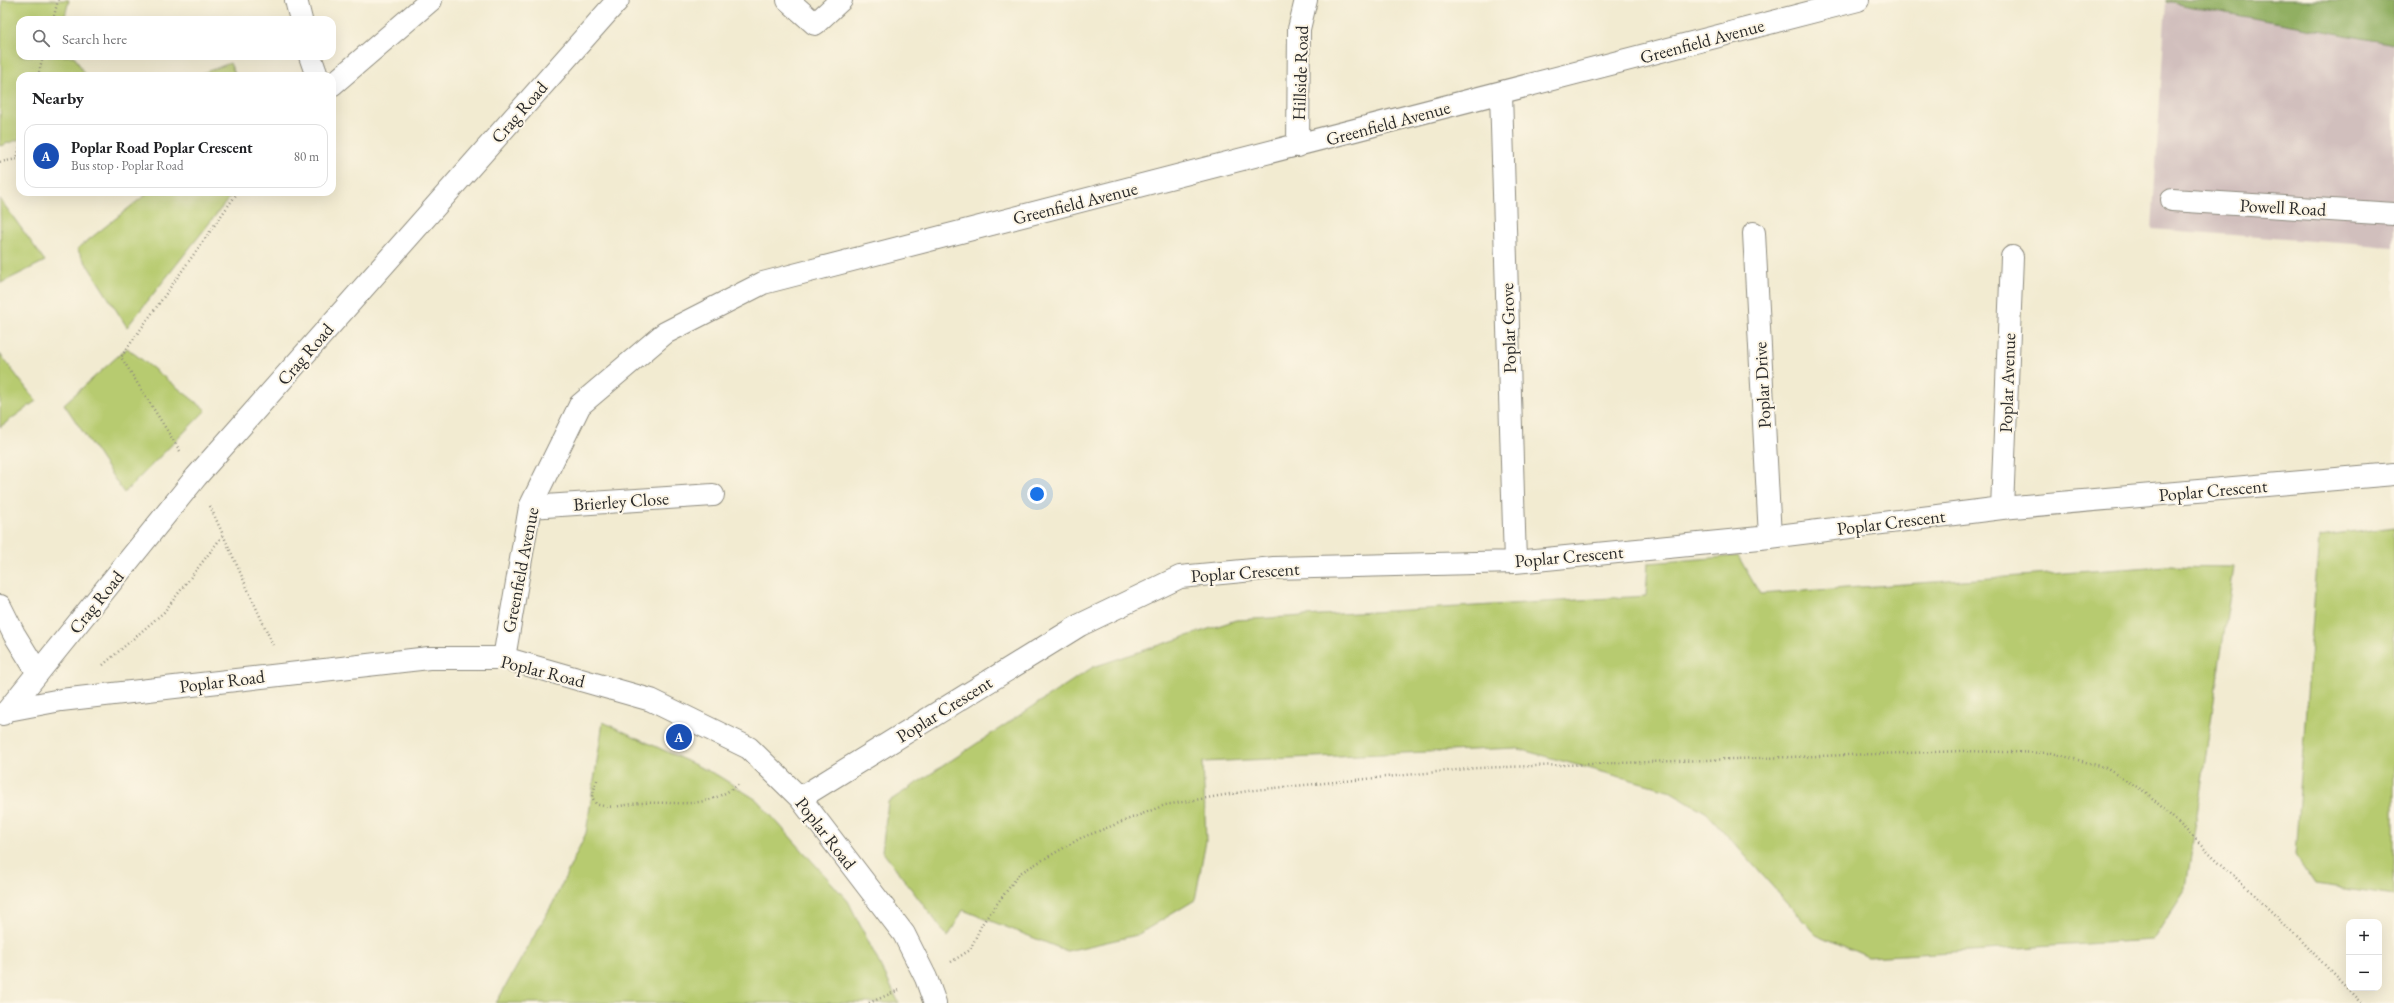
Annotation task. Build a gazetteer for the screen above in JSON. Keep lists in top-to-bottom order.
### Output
{
  "streets": {
    "street": [
      "Greenfield Avenue",
      "Hillside Road",
      "Crag Road",
      "Powell Road",
      "Poplar Grove",
      "Poplar Avenue",
      "Poplar Drive",
      "Poplar Crescent",
      "Brierley Close",
      "Poplar Road"
    ]
  },
  "crossings": [
    ["Greenfield Avenue", "Hillside Road"],
    ["Greenfield Avenue", "Poplar Grove"],
    ["Greenfield Avenue", "Brierley Close"],
    ["Greenfield Avenue", "Poplar Road"],
    ["Crag Road", "Poplar Road"],
    ["Poplar Grove", "Poplar Crescent"],
    ["Poplar Avenue", "Poplar Crescent"],
    ["Poplar Drive", "Poplar Crescent"],
    ["Poplar Crescent", "Poplar Road"]
  ],
  "page": {
    "search": "Search here",
    "heading": "Nearby",
    "list": [
      {
        "mark": "A",
        "name": "Poplar Road Poplar Crescent",
        "note": "Bus stop · Poplar Road",
        "value": "80 m"
      }
    ],
    "pins": "A",
    "map_buttons": ["+", "−"]
  }
}
